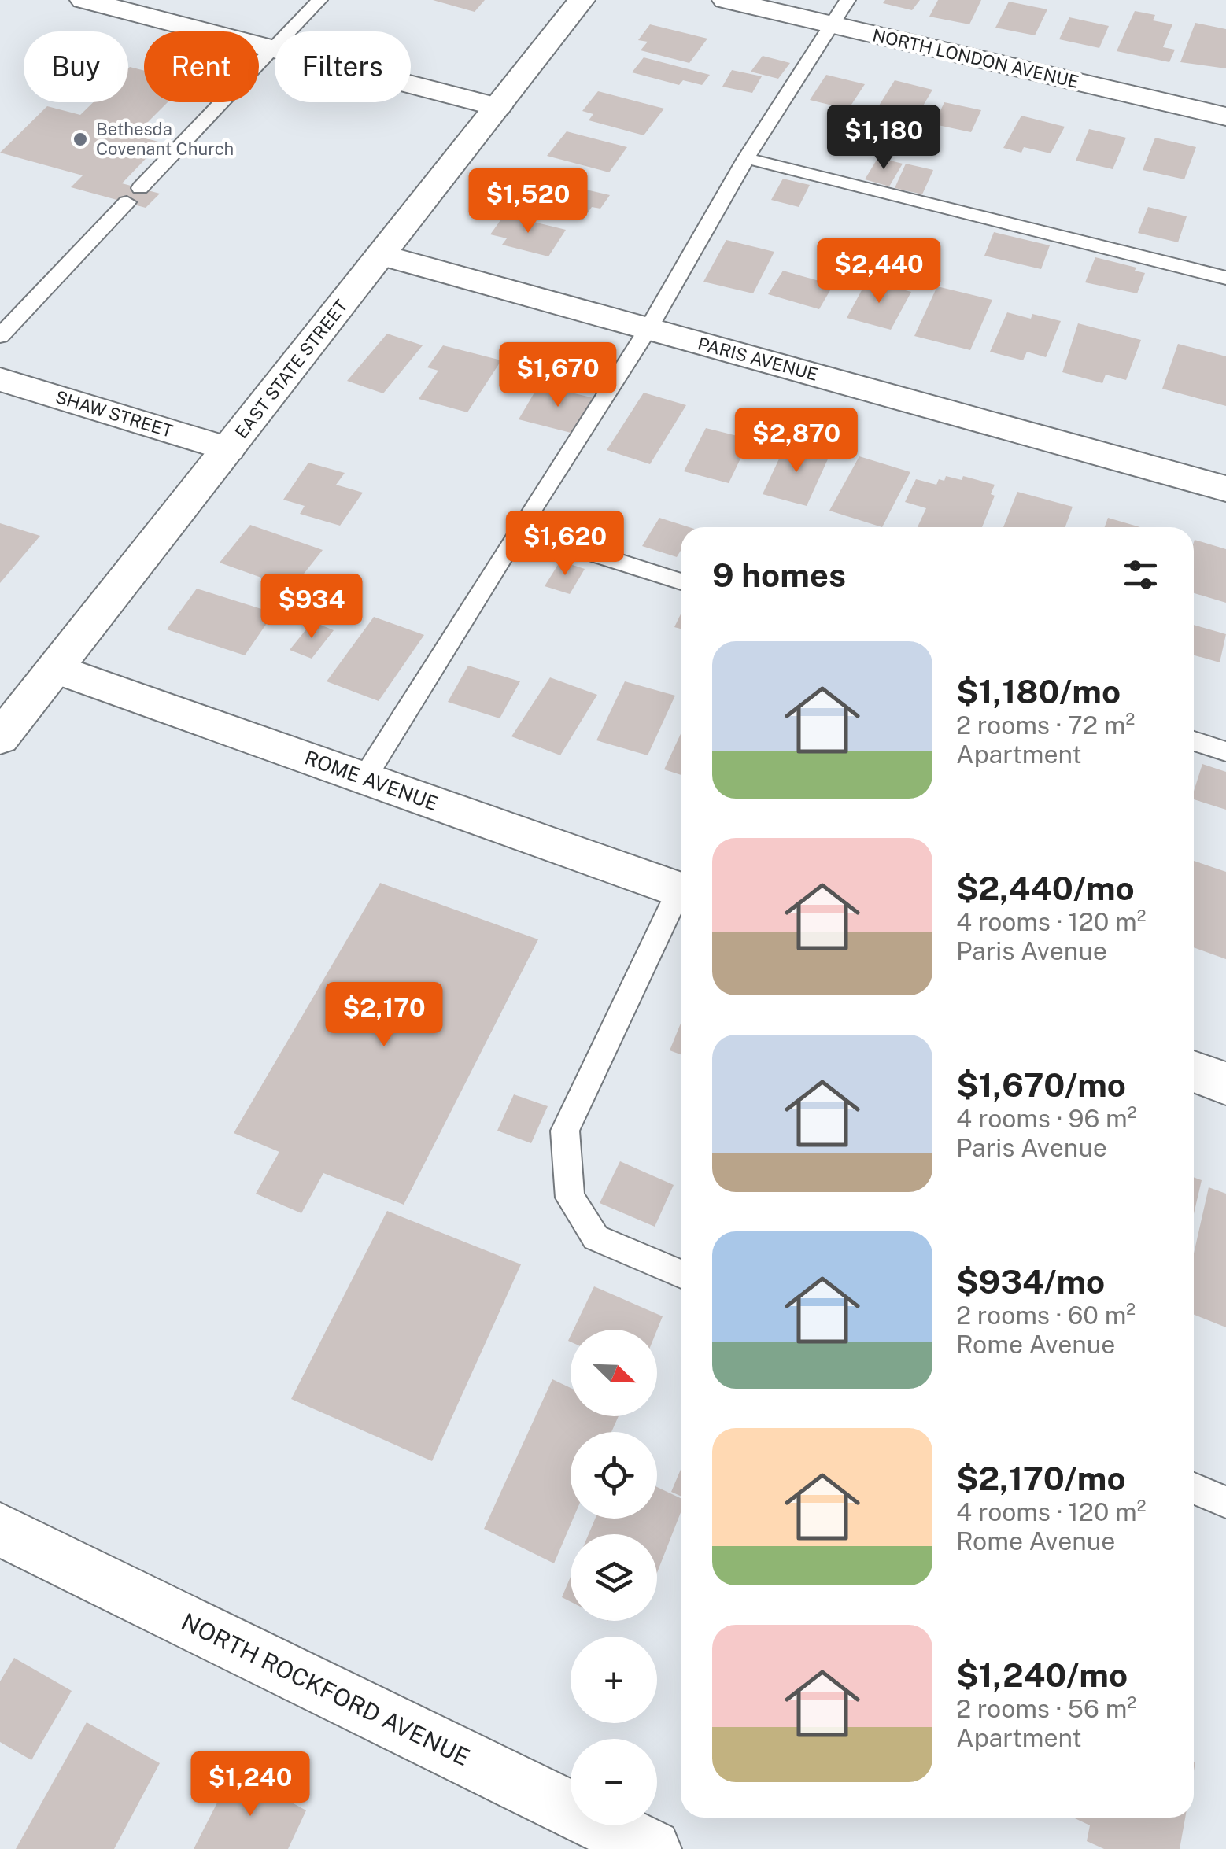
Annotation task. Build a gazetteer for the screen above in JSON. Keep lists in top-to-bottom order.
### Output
{
  "streets": {
    "street": [
      "NORTH LONDON AVENUE",
      "PARIS AVENUE",
      "EAST STATE STREET",
      "SHAW STREET",
      "ROME AVENUE",
      "NORTH ROCKFORD AVENUE"
    ]
  },
  "crossings": [
    ["PARIS AVENUE", "EAST STATE STREET"],
    ["EAST STATE STREET", "SHAW STREET"],
    ["EAST STATE STREET", "ROME AVENUE"]
  ],
  "places": ["Bethesda Covenant Church"],
  "north": "bottom right",
  "page": {
    "chip": ["Buy", "Rent", "Filters"],
    "price": [
      "$1,180",
      "$1,520",
      "$2,440",
      "$1,670",
      "$2,870",
      "$1,620",
      "$934",
      "$2,170",
      "$1,240"
    ],
    "heading": "9 homes",
    "list": [
      {
        "name": "$1,180/mo",
        "note": "2 rooms · 72 m² · Apartment"
      },
      {
        "name": "$2,440/mo",
        "note": "4 rooms · 120 m² · Paris Avenue"
      },
      {
        "name": "$1,670/mo",
        "note": "4 rooms · 96 m² · Paris Avenue"
      },
      {
        "name": "$934/mo",
        "note": "2 rooms · 60 m² · Rome Avenue"
      },
      {
        "name": "$2,170/mo",
        "note": "4 rooms · 120 m² · Rome Avenue"
      },
      {
        "name": "$1,240/mo",
        "note": "2 rooms · 56 m² · Apartment"
      }
    ],
    "map_buttons": ["+", "−"]
  }
}
